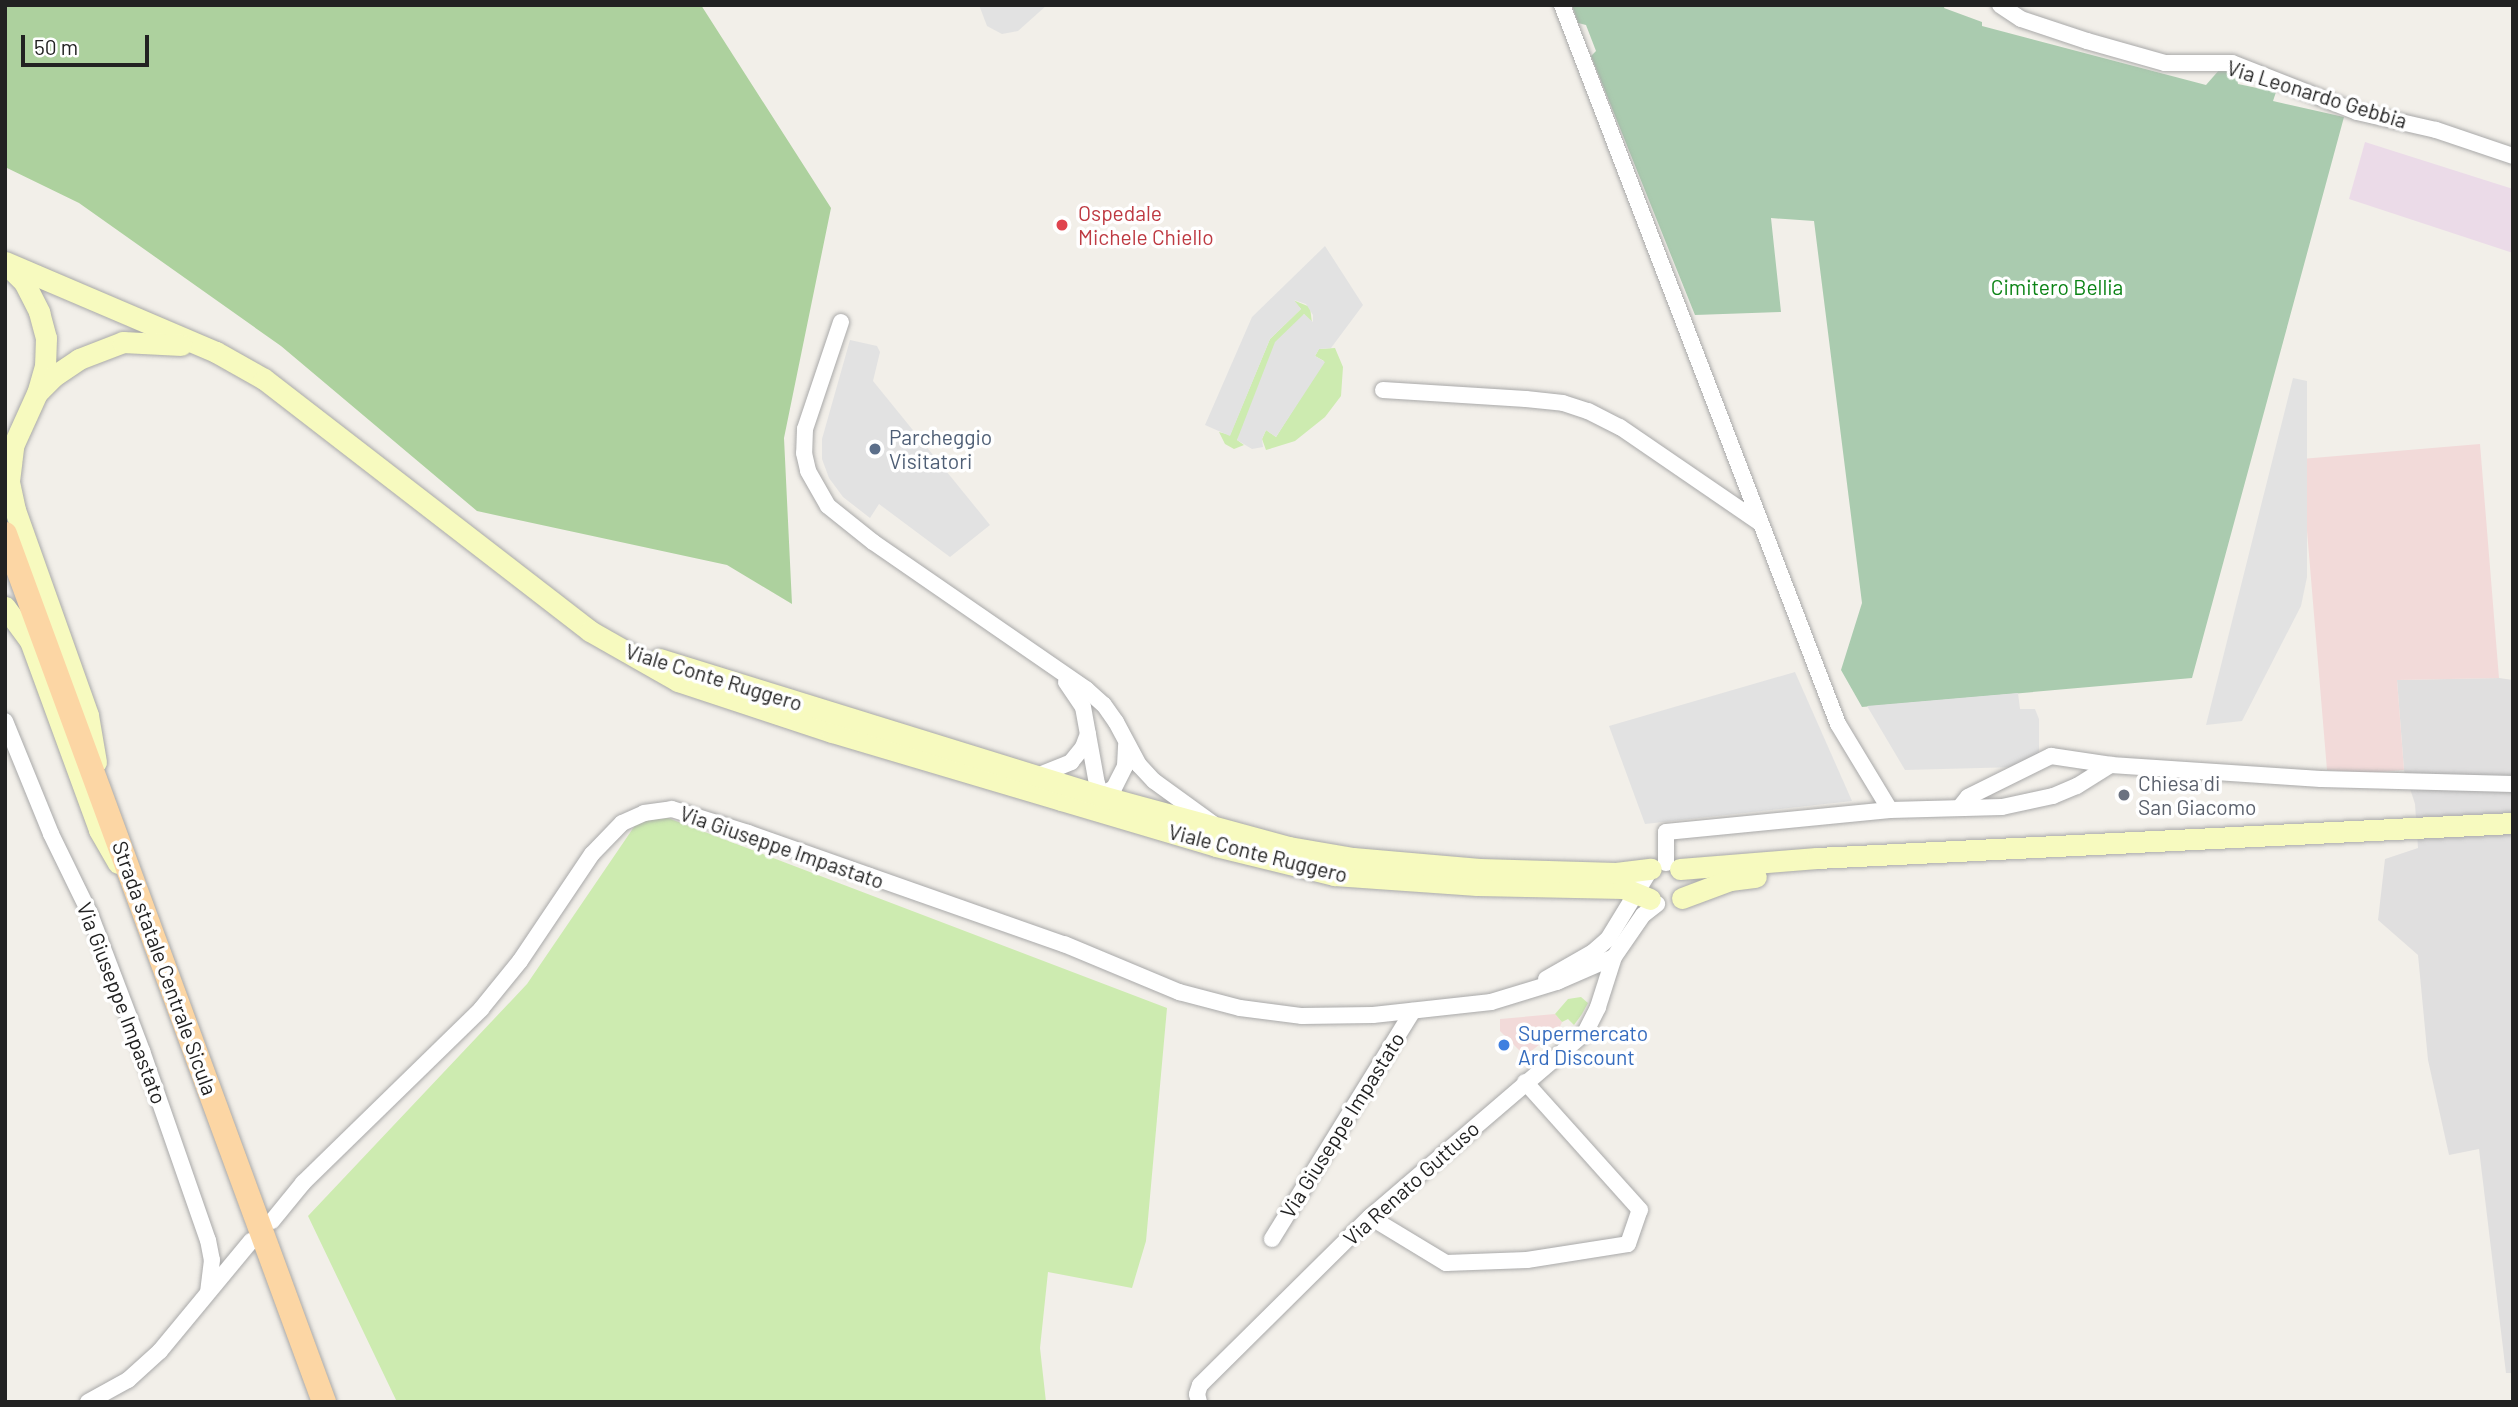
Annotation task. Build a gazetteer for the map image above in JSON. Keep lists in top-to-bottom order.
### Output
{
  "streets": {
    "main road": ["Viale Conte Ruggero", "Strada statale Centrale Sicula"],
    "street": ["Via Leonardo Gebbia", "Via Giuseppe Impastato", "Via Renato Guttuso"]
  },
  "parks": ["Cimitero Bellia"],
  "places": [
    "Ospedale Michele Chiello",
    "Parcheggio Visitatori",
    "Chiesa di San Giacomo",
    "Supermercato Ard Discount"
  ],
  "scale_bar": "50 m"
}
